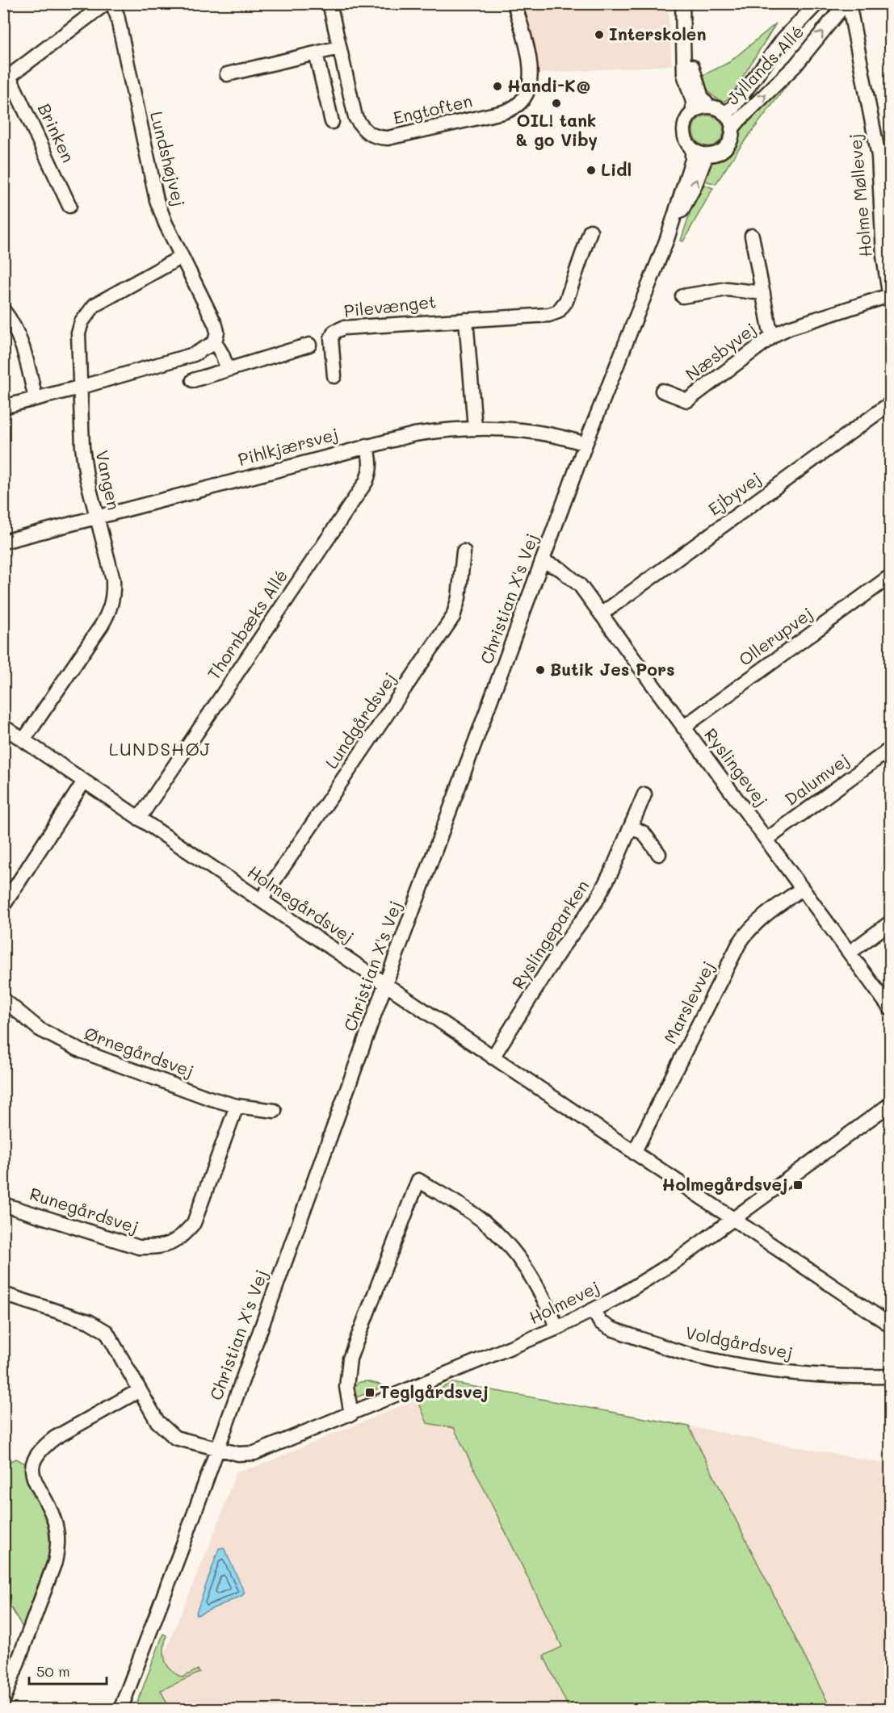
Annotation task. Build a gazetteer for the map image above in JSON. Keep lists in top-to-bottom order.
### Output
{
  "streets": {
    "street": [
      "Jyllands Allé",
      "Engtoften",
      "Brinken",
      "Lundshøjvej",
      "Holme Møllevej",
      "Pilevænget",
      "Næsbyvej",
      "Pihlkjærsvej",
      "Vangen",
      "Ejbyvej",
      "Christian X's Vej",
      "Thornbæks Allé",
      "Ollerupvej",
      "Lundgårdsvej",
      "Ryslingevej",
      "Dalumvej",
      "Holmegårdsvej",
      "Ryslingeparken",
      "Marslevvej",
      "Ørnegårdsvej",
      "Runegårdsvej",
      "Holmevej",
      "Voldgårdsvej"
    ]
  },
  "crossings": [
    ["Jyllands Allé", "Holme Møllevej"],
    ["Jyllands Allé", "Christian X's Vej"],
    ["Lundshøjvej", "Vangen"],
    ["Holme Møllevej", "Næsbyvej"],
    ["Pihlkjærsvej", "Vangen"],
    ["Pihlkjærsvej", "Christian X's Vej"],
    ["Pihlkjærsvej", "Thornbæks Allé"],
    ["Vangen", "Holmegårdsvej"],
    ["Ejbyvej", "Ryslingevej"],
    ["Christian X's Vej", "Ryslingevej"],
    ["Christian X's Vej", "Holmegårdsvej"],
    ["Christian X's Vej", "Holmevej"],
    ["Thornbæks Allé", "Holmegårdsvej"],
    ["Ollerupvej", "Ryslingevej"],
    ["Lundgårdsvej", "Holmegårdsvej"],
    ["Ryslingevej", "Dalumvej"],
    ["Ryslingevej", "Marslevvej"],
    ["Holmegårdsvej", "Ryslingeparken"],
    ["Holmegårdsvej", "Marslevvej"],
    ["Holmegårdsvej", "Holmevej"],
    ["Ørnegårdsvej", "Runegårdsvej"],
    ["Holmevej", "Voldgårdsvej"]
  ],
  "districts": ["LUNDSHØJ"],
  "places": {
    "other": [
      "Interskolen",
      "Handi-K@",
      "OIL! tank & go Viby",
      "Lidl",
      "Butik Jes Pors"
    ],
    "transit": ["Holmegårdsvej", "Teglgårdsvej"]
  },
  "scale_bar": "50 m"
}
